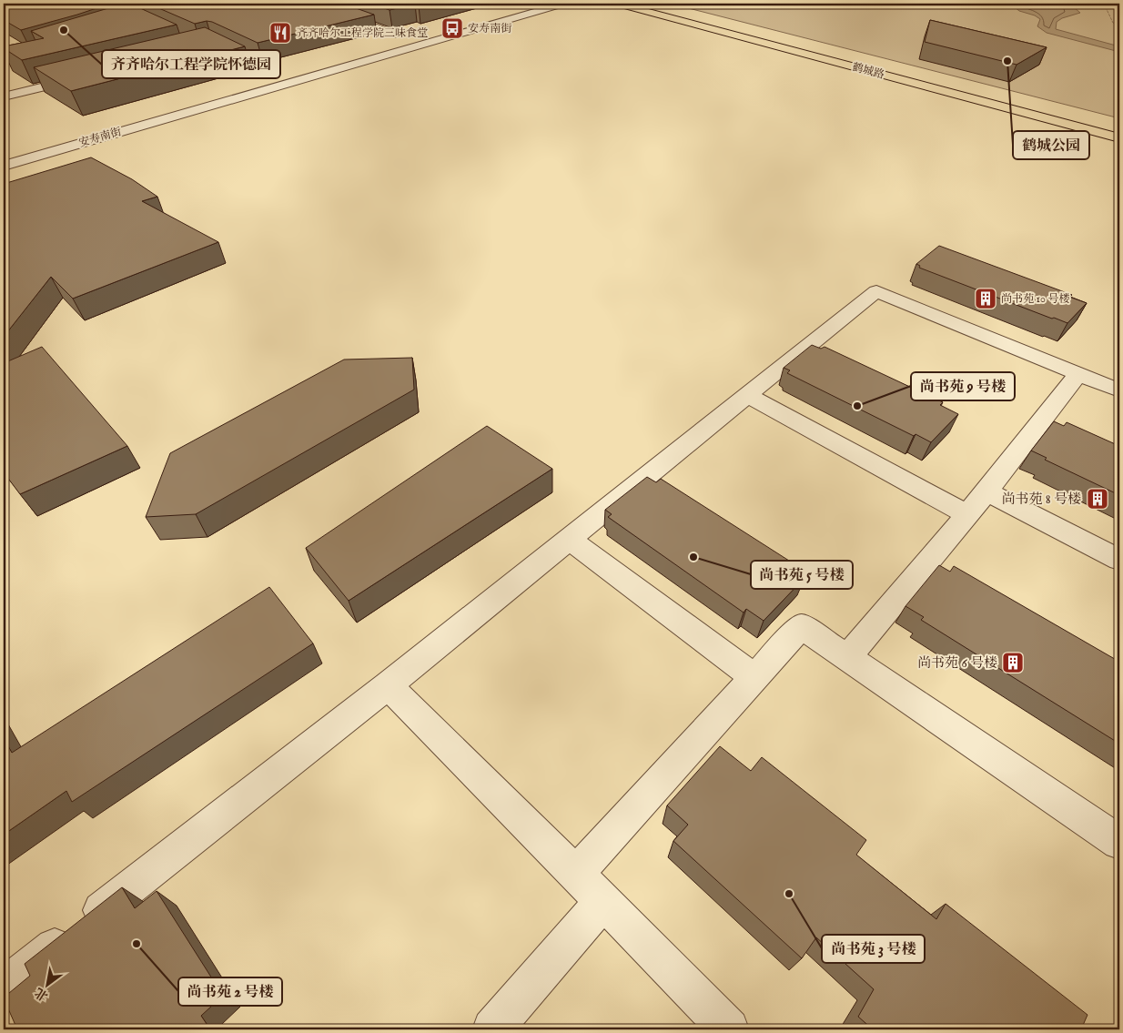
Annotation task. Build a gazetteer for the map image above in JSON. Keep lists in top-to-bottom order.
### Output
{
  "streets": {
    "main road": ["鹤城路"],
    "street": ["安寿南街"]
  },
  "places": {
    "bus stop": ["安寿南街"],
    "other": [
      "齐齐哈尔工程学院怀德园",
      "鹤城公园",
      "尚书苑 9 号楼",
      "尚书苑 5 号楼",
      "尚书苑 3 号楼",
      "尚书苑 2 号楼"
    ],
    "restaurant": ["齐齐哈尔工程学院三味食堂"],
    "building": ["尚书苑 10 号楼", "尚书苑 8 号楼", "尚书苑 6 号楼"]
  },
  "north": "bottom left"
}
